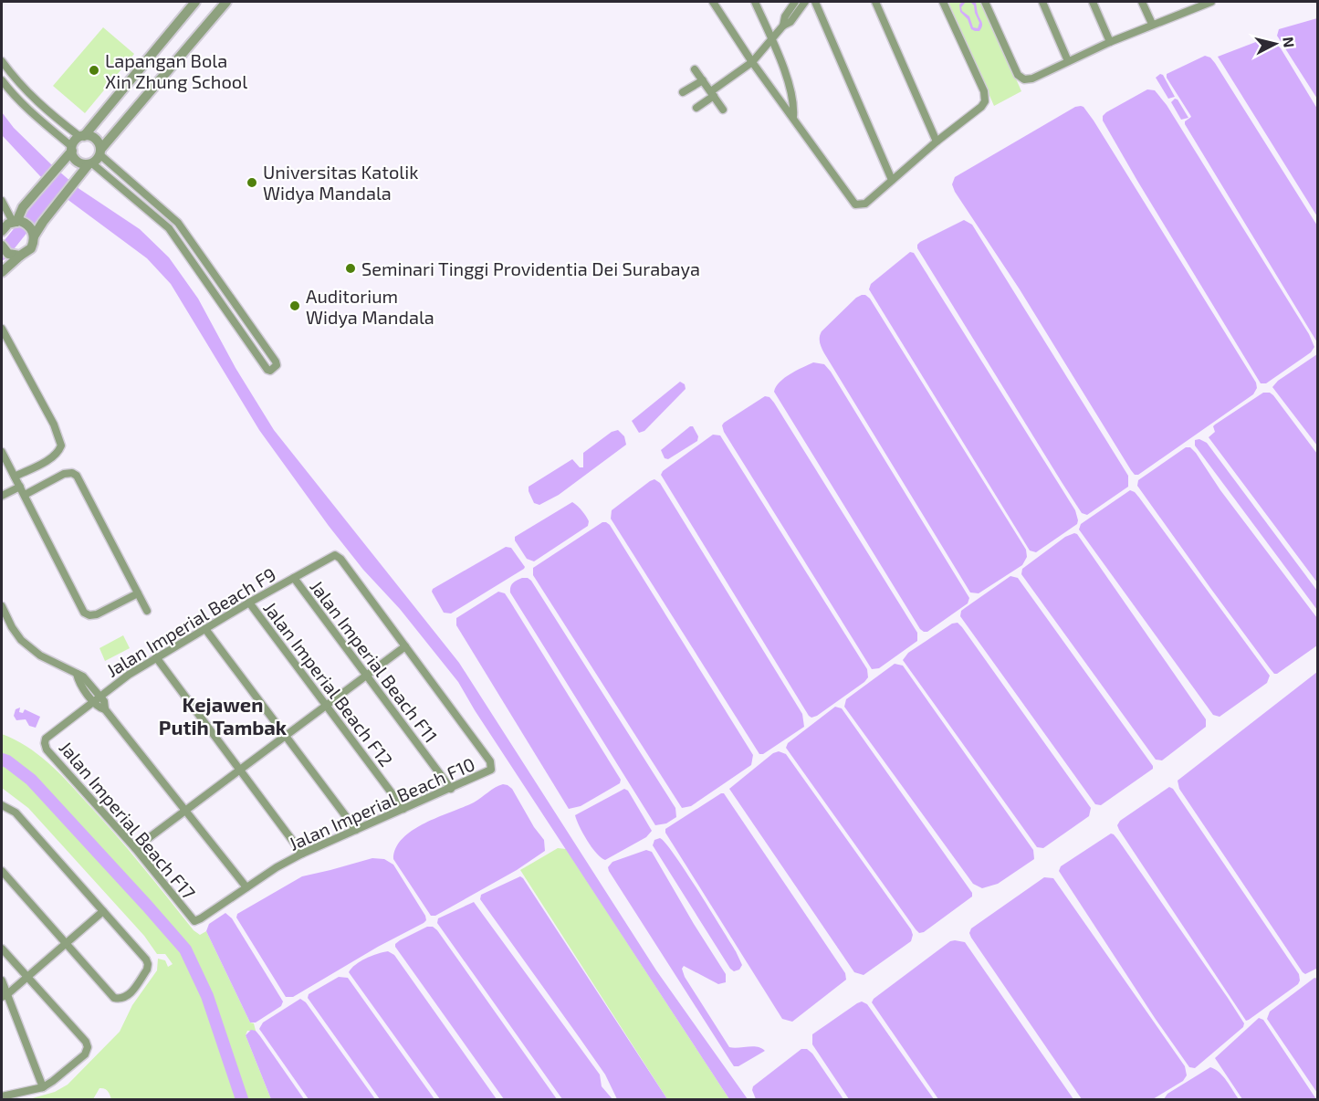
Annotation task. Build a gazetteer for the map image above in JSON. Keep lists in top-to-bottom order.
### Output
{
  "streets": {
    "street": [
      "Jalan Imperial Beach F9",
      "Jalan Imperial Beach F11",
      "Jalan Imperial Beach F12",
      "Jalan Imperial Beach F10",
      "Jalan Imperial Beach F17"
    ]
  },
  "crossings": [
    ["Jalan Imperial Beach F9", "Jalan Imperial Beach F11"],
    ["Jalan Imperial Beach F9", "Jalan Imperial Beach F12"],
    ["Jalan Imperial Beach F9", "Jalan Imperial Beach F10"],
    ["Jalan Imperial Beach F9", "Jalan Imperial Beach F17"],
    ["Jalan Imperial Beach F11", "Jalan Imperial Beach F10"],
    ["Jalan Imperial Beach F12", "Jalan Imperial Beach F10"],
    ["Jalan Imperial Beach F10", "Jalan Imperial Beach F17"]
  ],
  "districts": ["Kejawen Putih Tambak"],
  "places": [
    "Lapangan Bola Xin Zhung School",
    "Universitas Katolik Widya Mandala",
    "Seminari Tinggi Providentia Dei Surabaya",
    "Auditorium Widya Mandala"
  ],
  "north": "right"
}
